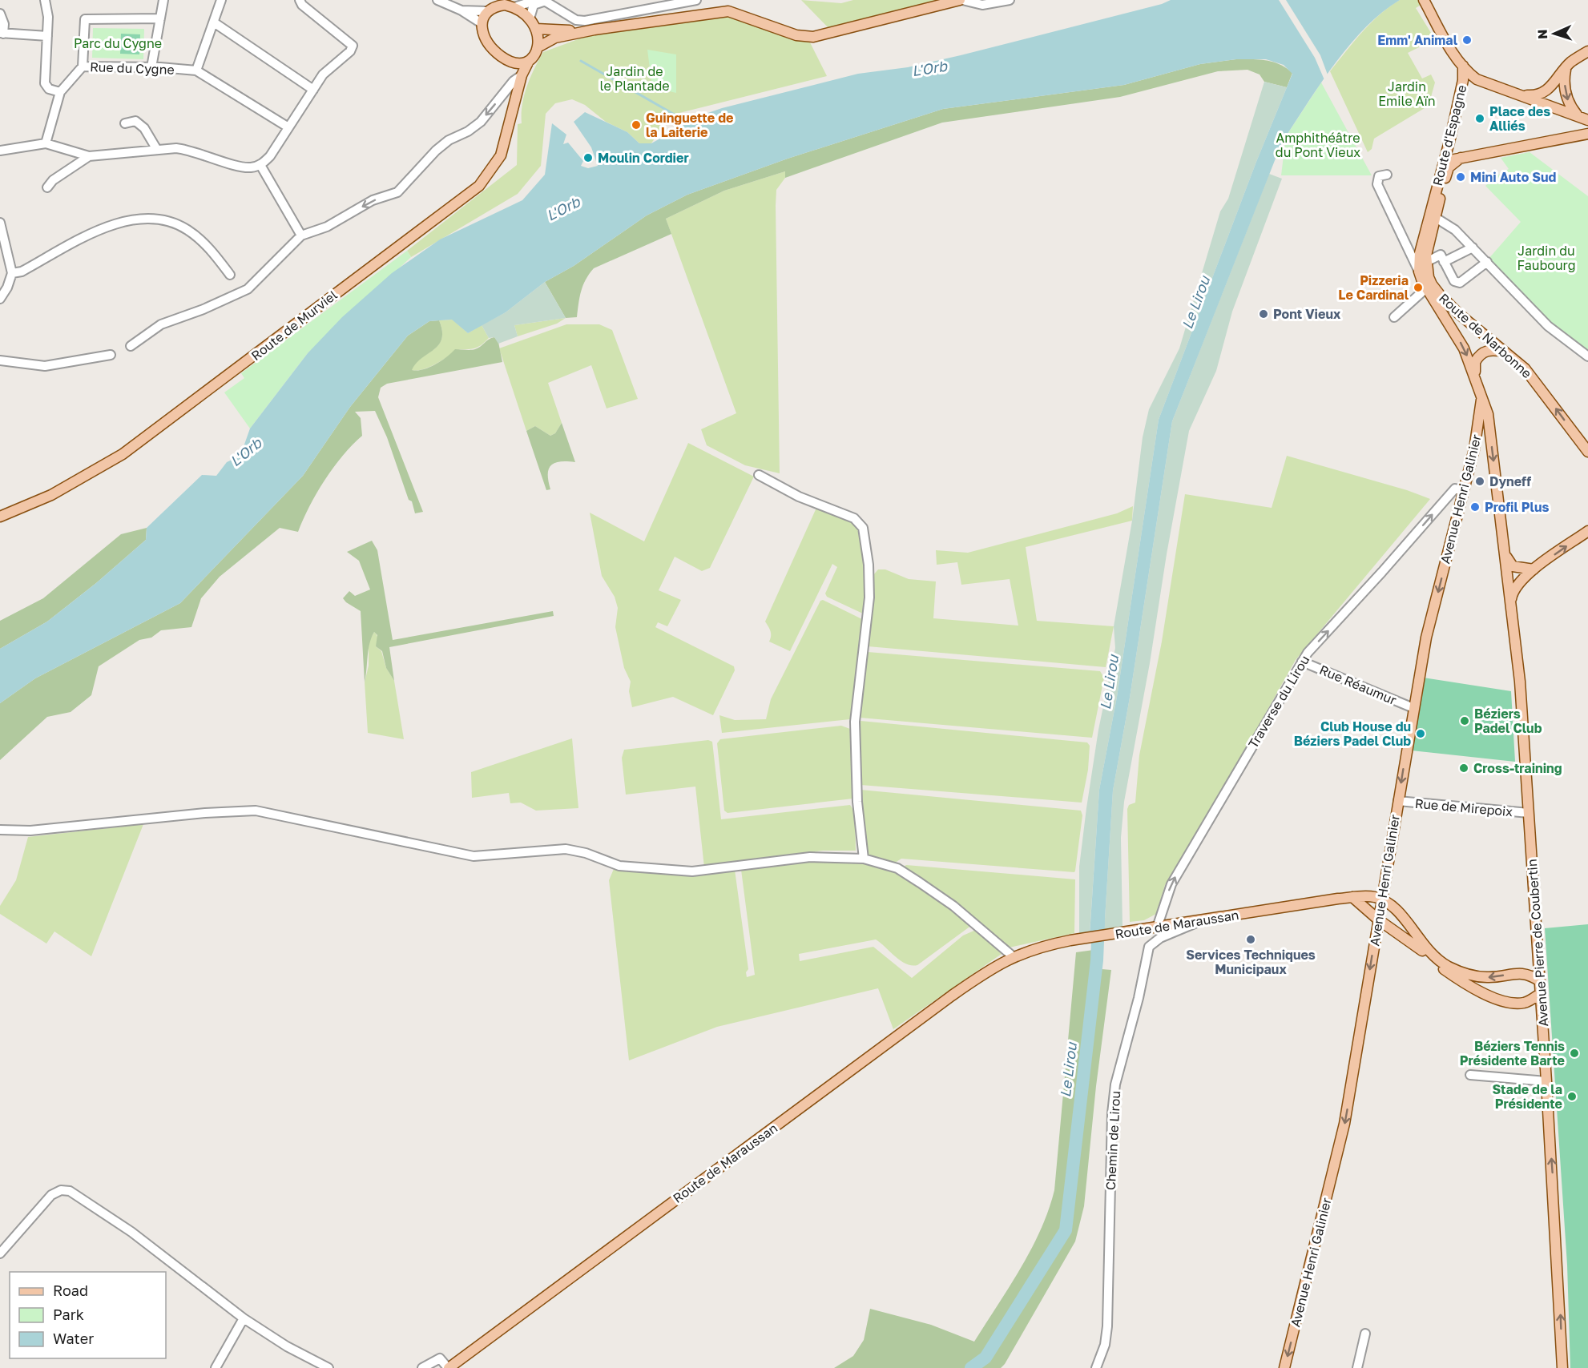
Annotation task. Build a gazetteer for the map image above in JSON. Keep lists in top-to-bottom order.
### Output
{
  "streets": {
    "main road": [
      "Route d'Espagne",
      "Route de Murviel",
      "Route de Narbonne",
      "Avenue Henri Galinier",
      "Route de Maraussan",
      "Avenue Pierre de Coubertin"
    ],
    "street": [
      "Rue du Cygne",
      "Rue Réaumur",
      "Traverse du Lirou",
      "Rue de Mirepoix",
      "Chemin de Lirou"
    ]
  },
  "crossings": [
    ["Route d'Espagne", "Route de Narbonne"],
    ["Route d'Espagne", "Avenue Pierre de Coubertin"],
    ["Avenue Henri Galinier", "Rue Réaumur"],
    ["Avenue Henri Galinier", "Traverse du Lirou"],
    ["Avenue Henri Galinier", "Rue de Mirepoix"],
    ["Avenue Henri Galinier", "Route de Maraussan"],
    ["Avenue Henri Galinier", "Avenue Pierre de Coubertin"],
    ["Rue Réaumur", "Traverse du Lirou"],
    ["Traverse du Lirou", "Route de Maraussan"],
    ["Rue de Mirepoix", "Avenue Pierre de Coubertin"],
    ["Route de Maraussan", "Chemin de Lirou"]
  ],
  "one_way": ["Route de Narbonne", "Avenue Henri Galinier", "Traverse du Lirou"],
  "water": ["L'Orb", "Le Lirou"],
  "parks": [
    "Parc du Cygne",
    "Jardin de le Plantade",
    "Jardin Emile Aïn",
    "Amphithéâtre du Pont Vieux",
    "Jardin du Faubourg"
  ],
  "places": [
    "Emm' Animal",
    "Place des Alliés",
    "Guinguette de la Laiterie",
    "Moulin Cordier",
    "Mini Auto Sud",
    "Pizzeria Le Cardinal",
    "Pont Vieux",
    "Dyneff",
    "Profil Plus",
    "Béziers Padel Club",
    "Club House du Béziers Padel Club",
    "Cross-training",
    "Services Techniques Municipaux",
    "Béziers Tennis Présidente Barte",
    "Stade de la Présidente"
  ],
  "legend": ["Road", "Park", "Water"],
  "north": "left"
}
